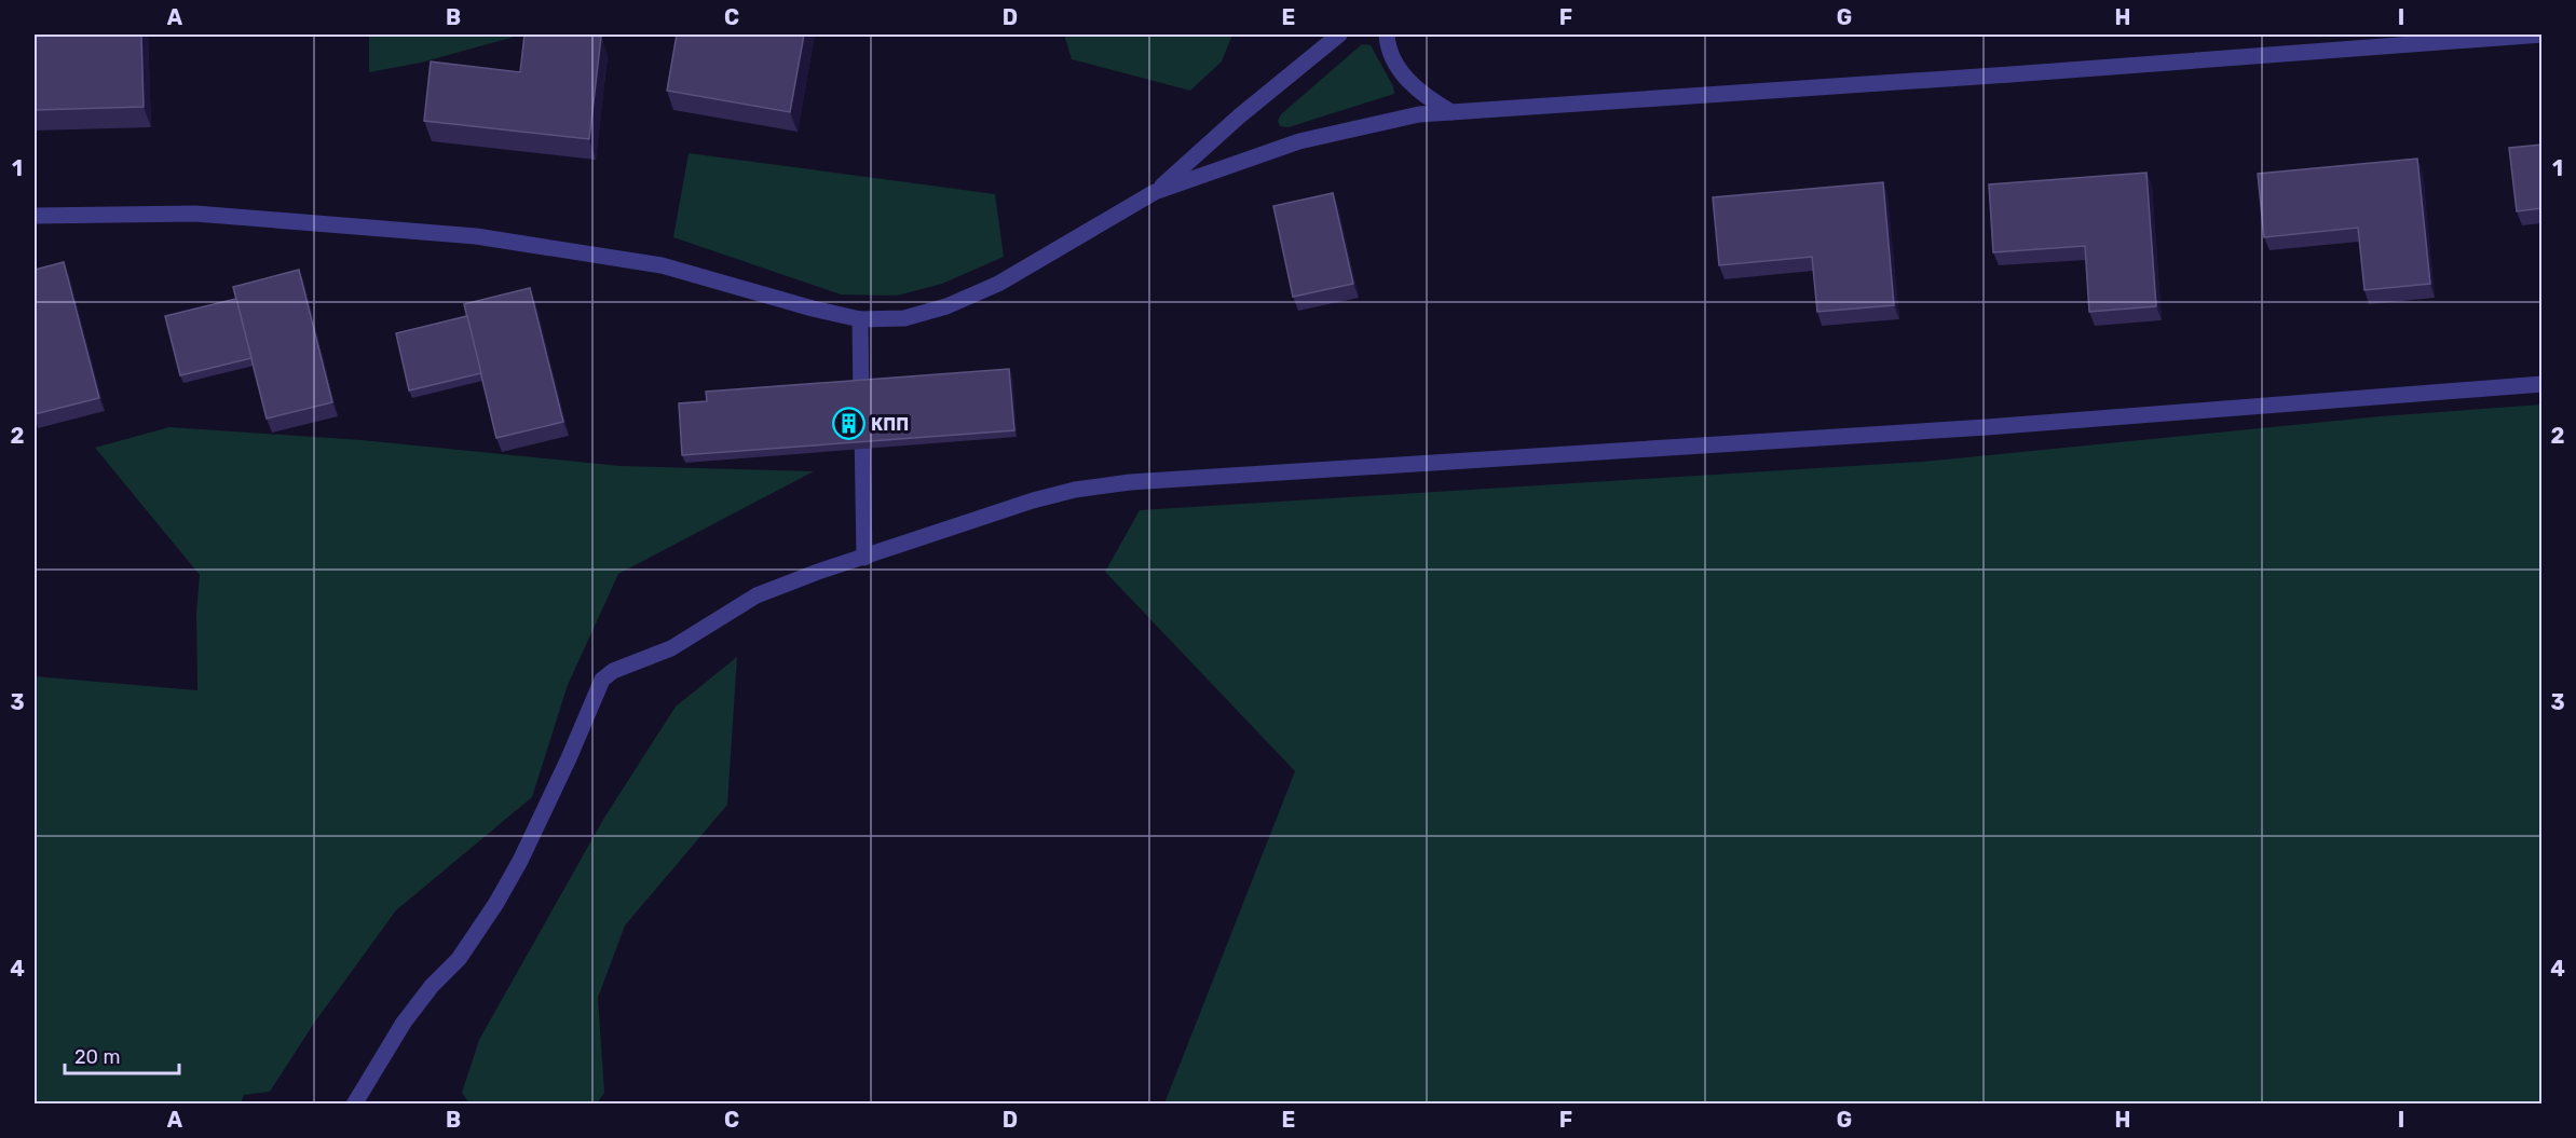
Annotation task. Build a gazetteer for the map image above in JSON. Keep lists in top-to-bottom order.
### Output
{
  "places": {
    "building": ["КПП"]
  },
  "scale_bar": "20 m",
  "grid": {
    "columns": [
      "A",
      "B",
      "C",
      "D",
      "E",
      "F",
      "G",
      "H",
      "I"
    ],
    "rows": [
      "1",
      "2",
      "3",
      "4"
    ]
  }
}
